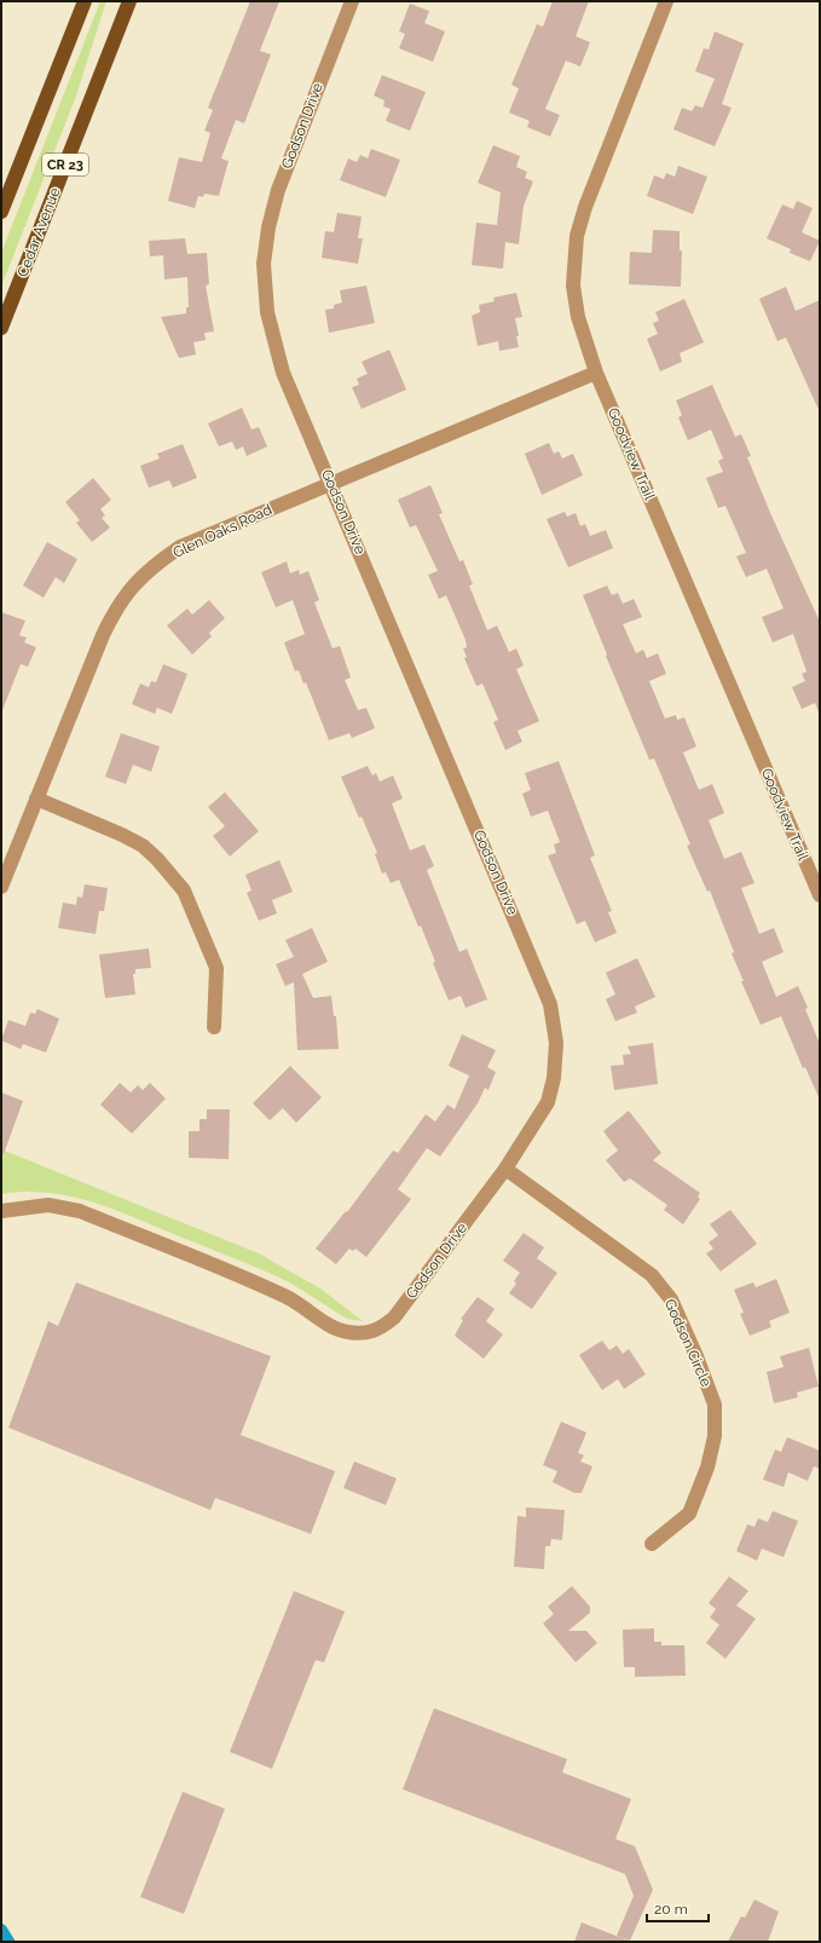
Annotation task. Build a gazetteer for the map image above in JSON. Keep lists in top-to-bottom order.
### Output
{
  "streets": {
    "main road": ["CR 23", "Cedar Avenue"],
    "street": [
      "Godson Drive",
      "Goodview Trail",
      "Glen Oaks Road",
      "Godson Circle"
    ]
  },
  "crossings": [
    ["Godson Drive", "Glen Oaks Road"],
    ["Godson Drive", "Godson Circle"],
    ["Goodview Trail", "Glen Oaks Road"]
  ],
  "scale_bar": "20 m"
}
